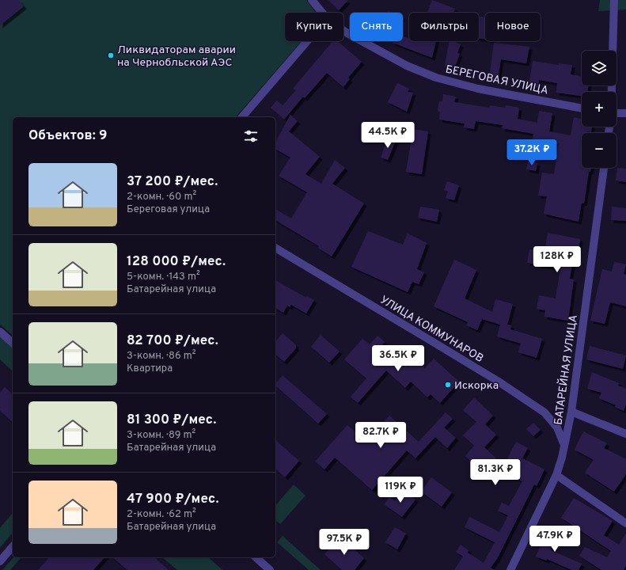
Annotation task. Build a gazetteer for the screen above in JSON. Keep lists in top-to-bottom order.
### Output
{
  "streets": {
    "street": ["БЕРЕГОВАЯ УЛИЦА", "УЛИЦА КОММУНАРОВ", "БАТАРЕЙНАЯ УЛИЦА"]
  },
  "crossings": [
    ["УЛИЦА КОММУНАРОВ", "БАТАРЕЙНАЯ УЛИЦА"]
  ],
  "places": ["Ликвидаторам аварии на Чернобльской АЭС", "Искорка"],
  "page": {
    "chip": [
      "Купить",
      "Снять",
      "Фильтры",
      "Новое"
    ],
    "map_buttons": ["+", "−"],
    "heading": "Объектов: 9",
    "price": [
      "44.5K ₽",
      "37.2K ₽",
      "128K ₽",
      "36.5K ₽",
      "82.7K ₽",
      "81.3K ₽",
      "119K ₽",
      "47.9K ₽",
      "97.5K ₽"
    ],
    "list": [
      {
        "name": "37 200 ₽/мес.",
        "note": "2-комн. · 60 m² · Береговая улица"
      },
      {
        "name": "128 000 ₽/мес.",
        "note": "5-комн. · 143 m² · Батарейная улица"
      },
      {
        "name": "82 700 ₽/мес.",
        "note": "3-комн. · 86 m² · Квартира"
      },
      {
        "name": "81 300 ₽/мес.",
        "note": "3-комн. · 89 m² · Батарейная улица"
      },
      {
        "name": "47 900 ₽/мес.",
        "note": "2-комн. · 62 m² · Батарейная улица"
      }
    ]
  }
}
